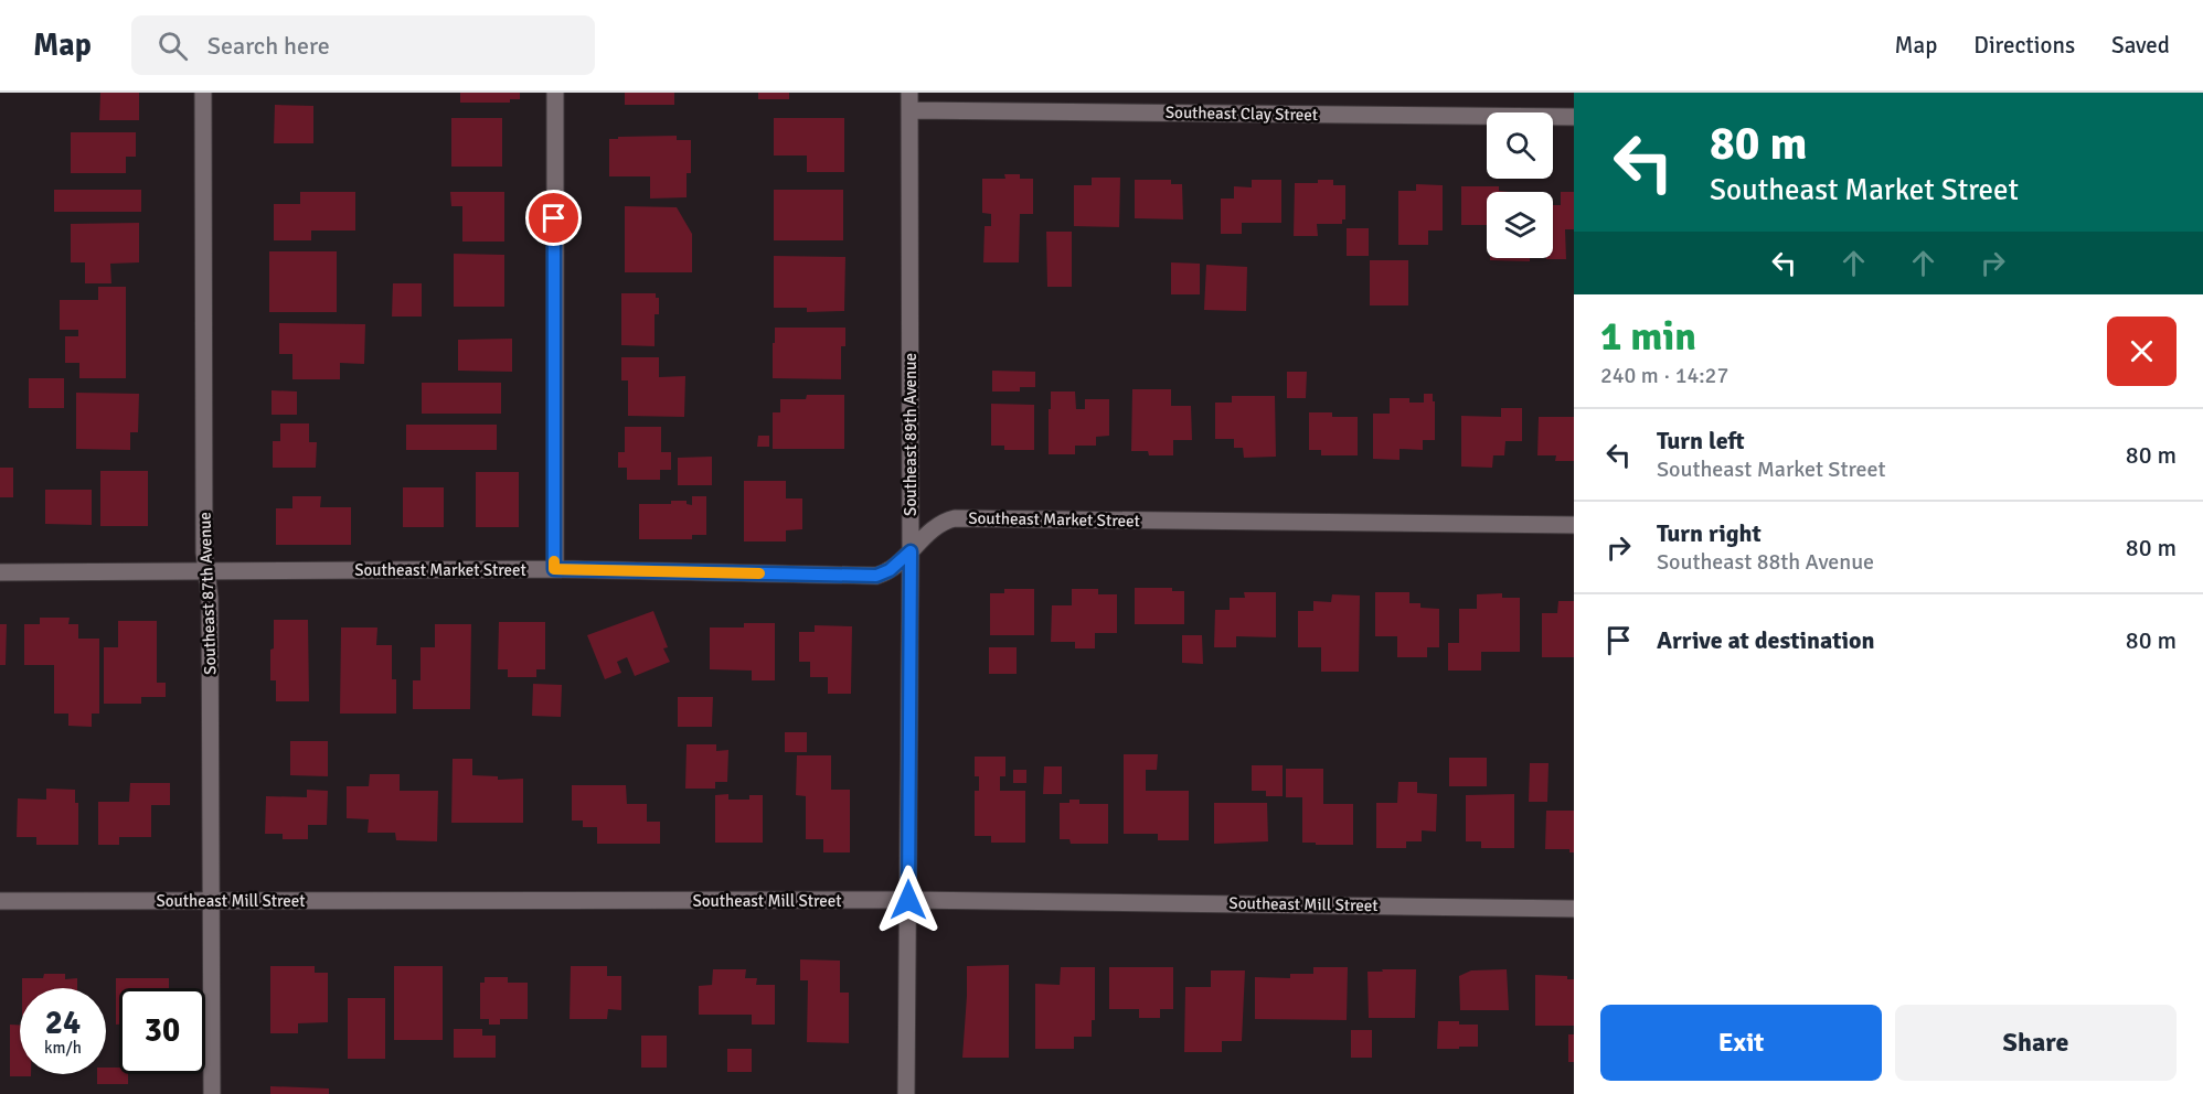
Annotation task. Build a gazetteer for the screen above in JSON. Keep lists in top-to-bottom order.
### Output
{
  "streets": {
    "street": [
      "Southeast Clay Street",
      "Southeast 89th Avenue",
      "Southeast Market Street",
      "Southeast 87th Avenue",
      "Southeast Mill Street"
    ]
  },
  "crossings": [
    ["Southeast Clay Street", "Southeast 89th Avenue"],
    ["Southeast 89th Avenue", "Southeast Market Street"],
    ["Southeast 89th Avenue", "Southeast Mill Street"],
    ["Southeast Market Street", "Southeast 87th Avenue"],
    ["Southeast 87th Avenue", "Southeast Mill Street"]
  ],
  "page": {
    "header": "Map",
    "search": "Search here",
    "nav": ["Map", "Directions", "Saved"],
    "turn": ["80 m", "Southeast Market Street"],
    "heading": ["1 min", "240 m · 14:27"],
    "list": [
      {
        "name": "Turn left",
        "note": "Southeast Market Street",
        "value": "80 m"
      },
      {
        "name": "Turn right",
        "note": "Southeast 88th Avenue",
        "value": "80 m"
      },
      {
        "name": "Arrive at destination",
        "value": "80 m"
      }
    ],
    "speed": "24 km/h",
    "limit": "30",
    "buttons": ["Exit", "Share"]
  }
}
